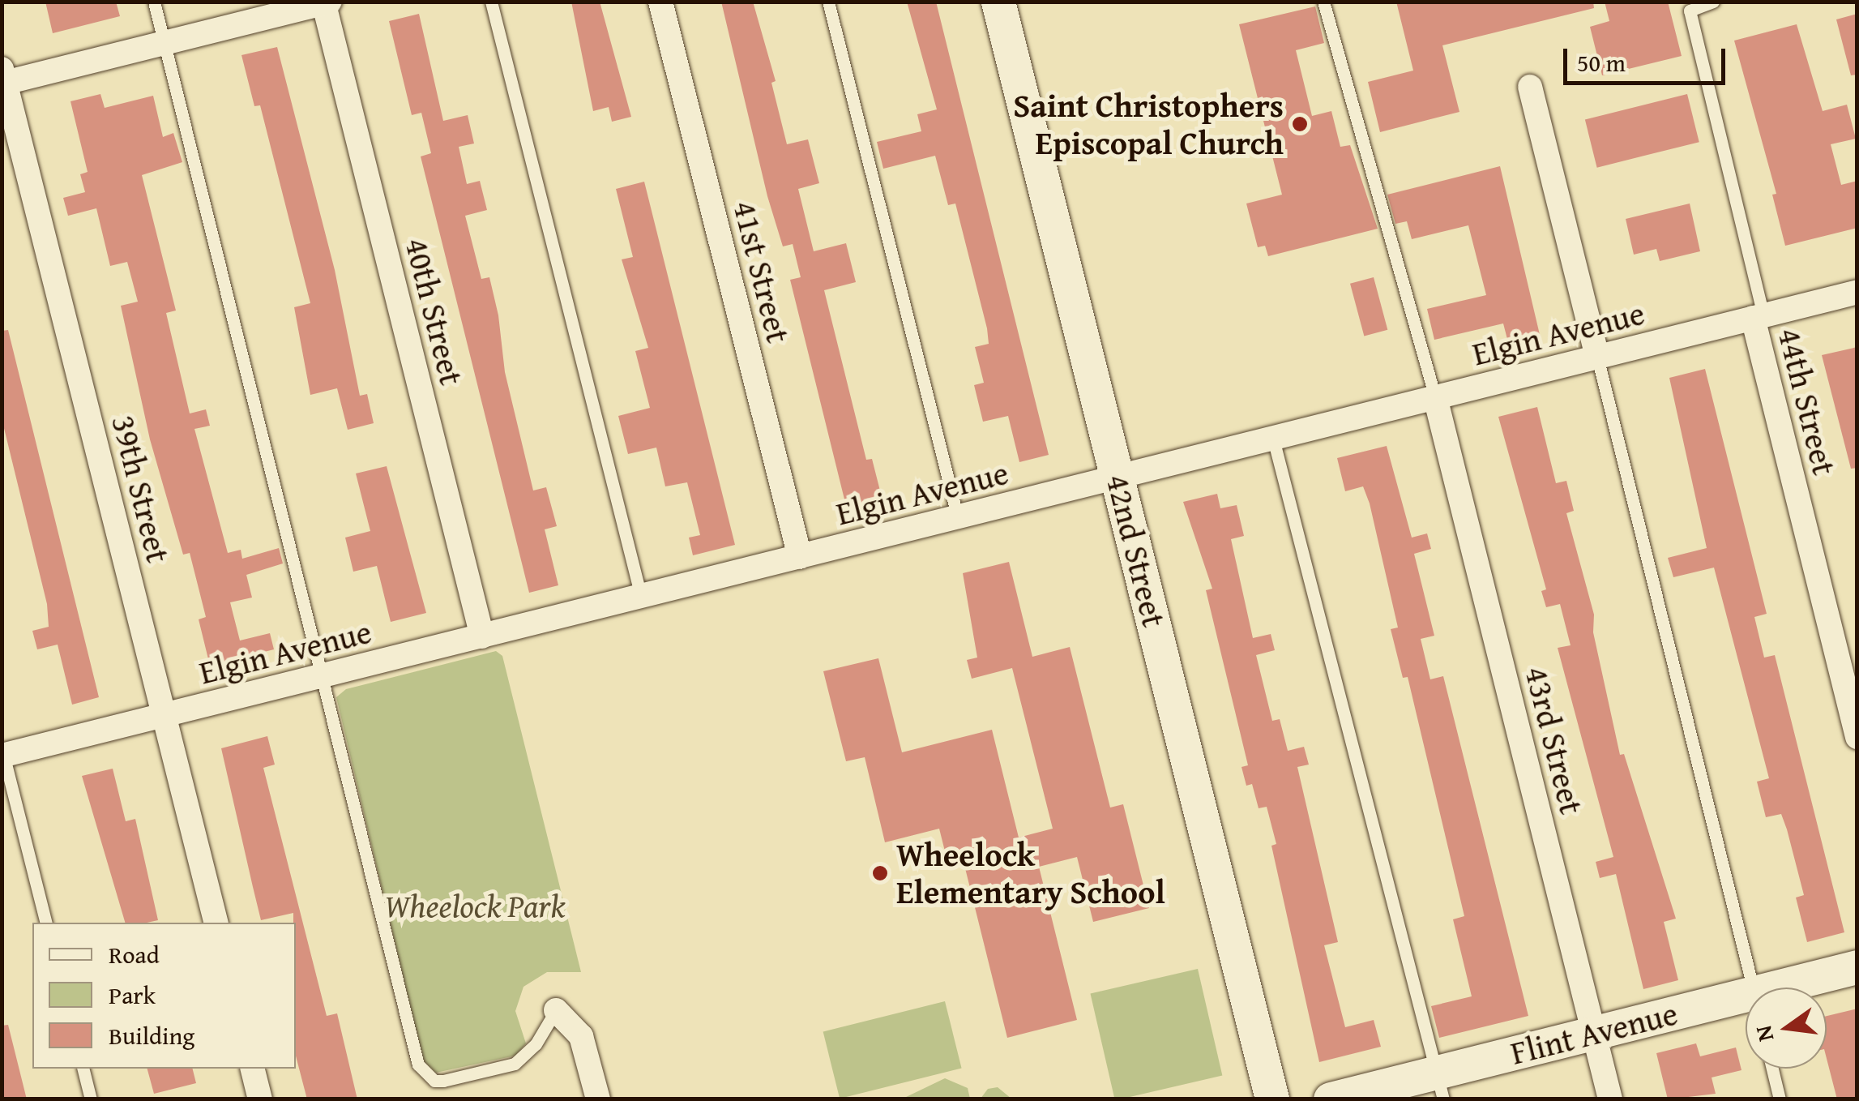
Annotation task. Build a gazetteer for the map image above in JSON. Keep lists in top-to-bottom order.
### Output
{
  "streets": {
    "street": [
      "41st Street",
      "40th Street",
      "Elgin Avenue",
      "44th Street",
      "39th Street",
      "42nd Street",
      "43rd Street",
      "Flint Avenue"
    ]
  },
  "crossings": [
    ["41st Street", "Elgin Avenue"],
    ["40th Street", "Elgin Avenue"],
    ["Elgin Avenue", "44th Street"],
    ["Elgin Avenue", "39th Street"],
    ["Elgin Avenue", "42nd Street"],
    ["Elgin Avenue", "43rd Street"],
    ["43rd Street", "Flint Avenue"]
  ],
  "parks": ["Wheelock Park"],
  "places": ["Saint Christophers Episcopal Church", "Wheelock Elementary School"],
  "legend": ["Road", "Park", "Building"],
  "scale_bar": "50 m",
  "north": "left"
}
